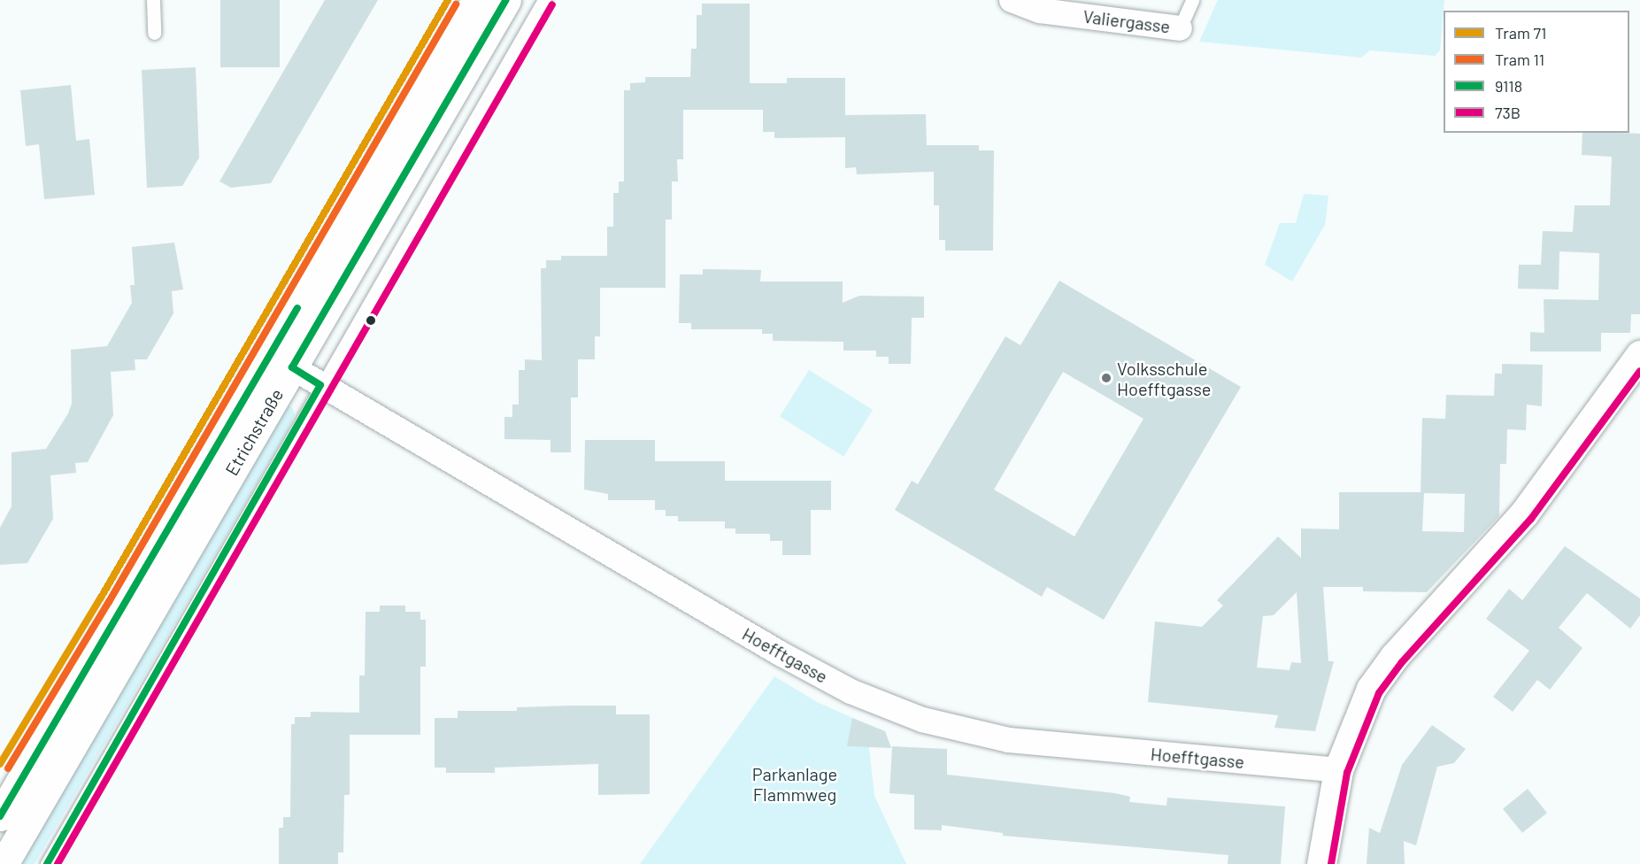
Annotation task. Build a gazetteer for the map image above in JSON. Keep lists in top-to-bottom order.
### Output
{
  "streets": {
    "main road": ["Etrichstraße"],
    "street": ["Valiergasse", "Hoefftgasse"]
  },
  "crossings": [
    ["Etrichstraße", "Hoefftgasse"]
  ],
  "parks": ["Parkanlage Flammweg"],
  "places": ["Volksschule Hoefftgasse"],
  "lines": [
    "tram line 71",
    "transit line 9118",
    "tram line 11",
    "transit line 73B"
  ],
  "legend": [
    "Tram 71",
    "Tram 11",
    "9118",
    "73B"
  ]
}
